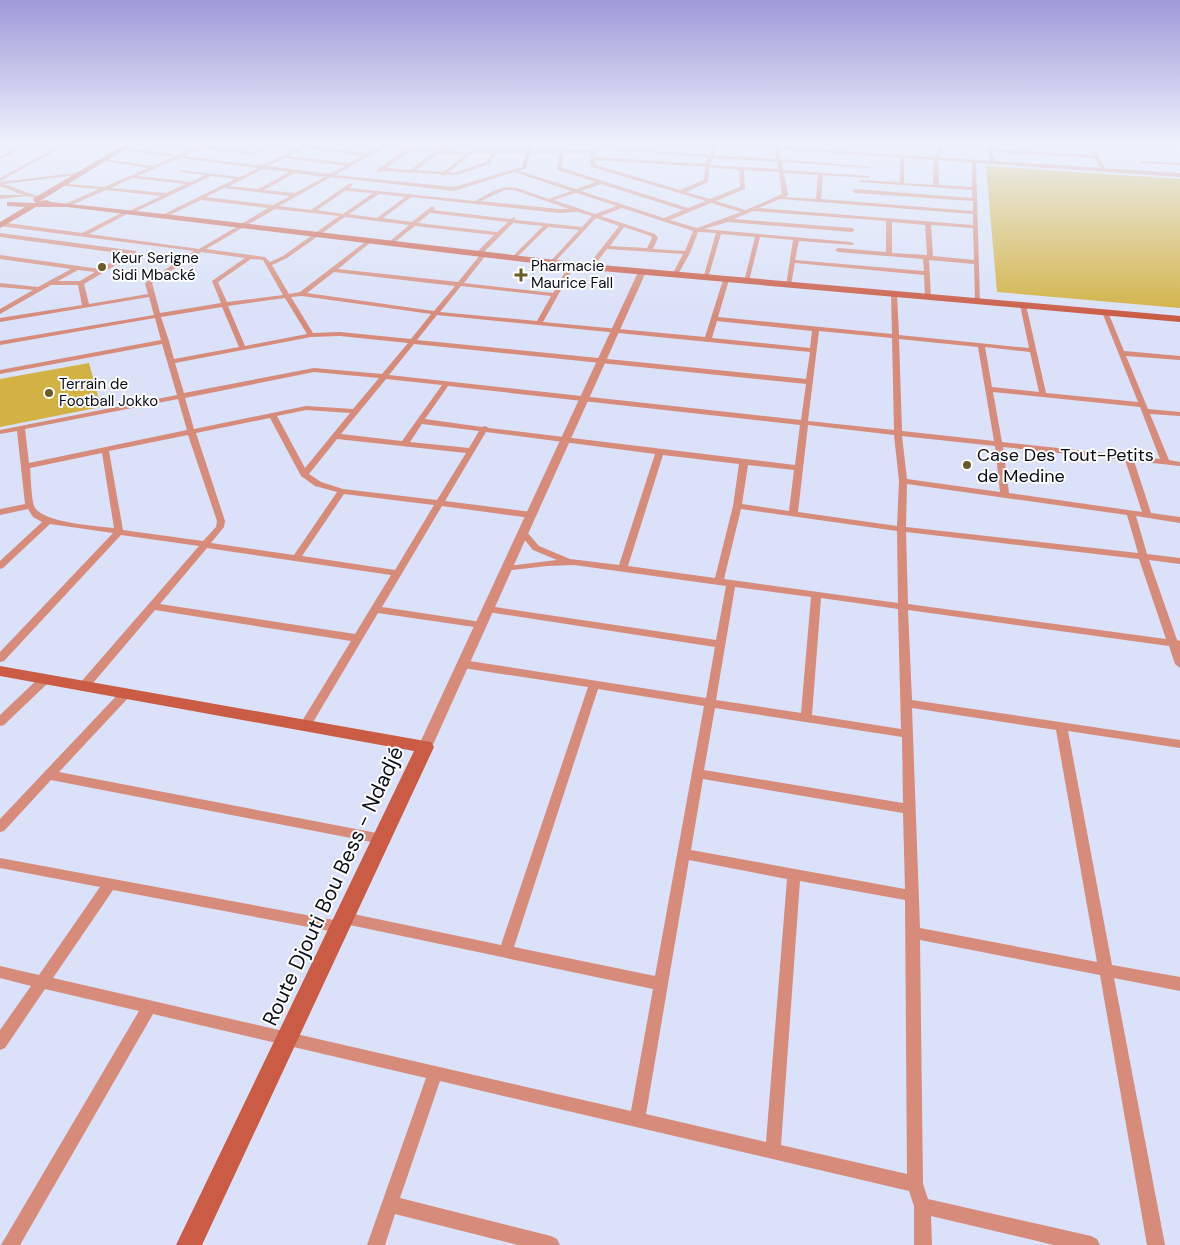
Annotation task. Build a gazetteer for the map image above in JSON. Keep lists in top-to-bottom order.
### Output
{
  "streets": {
    "main road": ["Route Djouti Bou Bess - Ndadjé"]
  },
  "places": {
    "other": ["Keur Serigne Sidi Mbacké", "Terrain de Football Jokko", "Case Des Tout-Petits de Medine"],
    "health": ["Pharmacie Maurice Fall"]
  }
}
